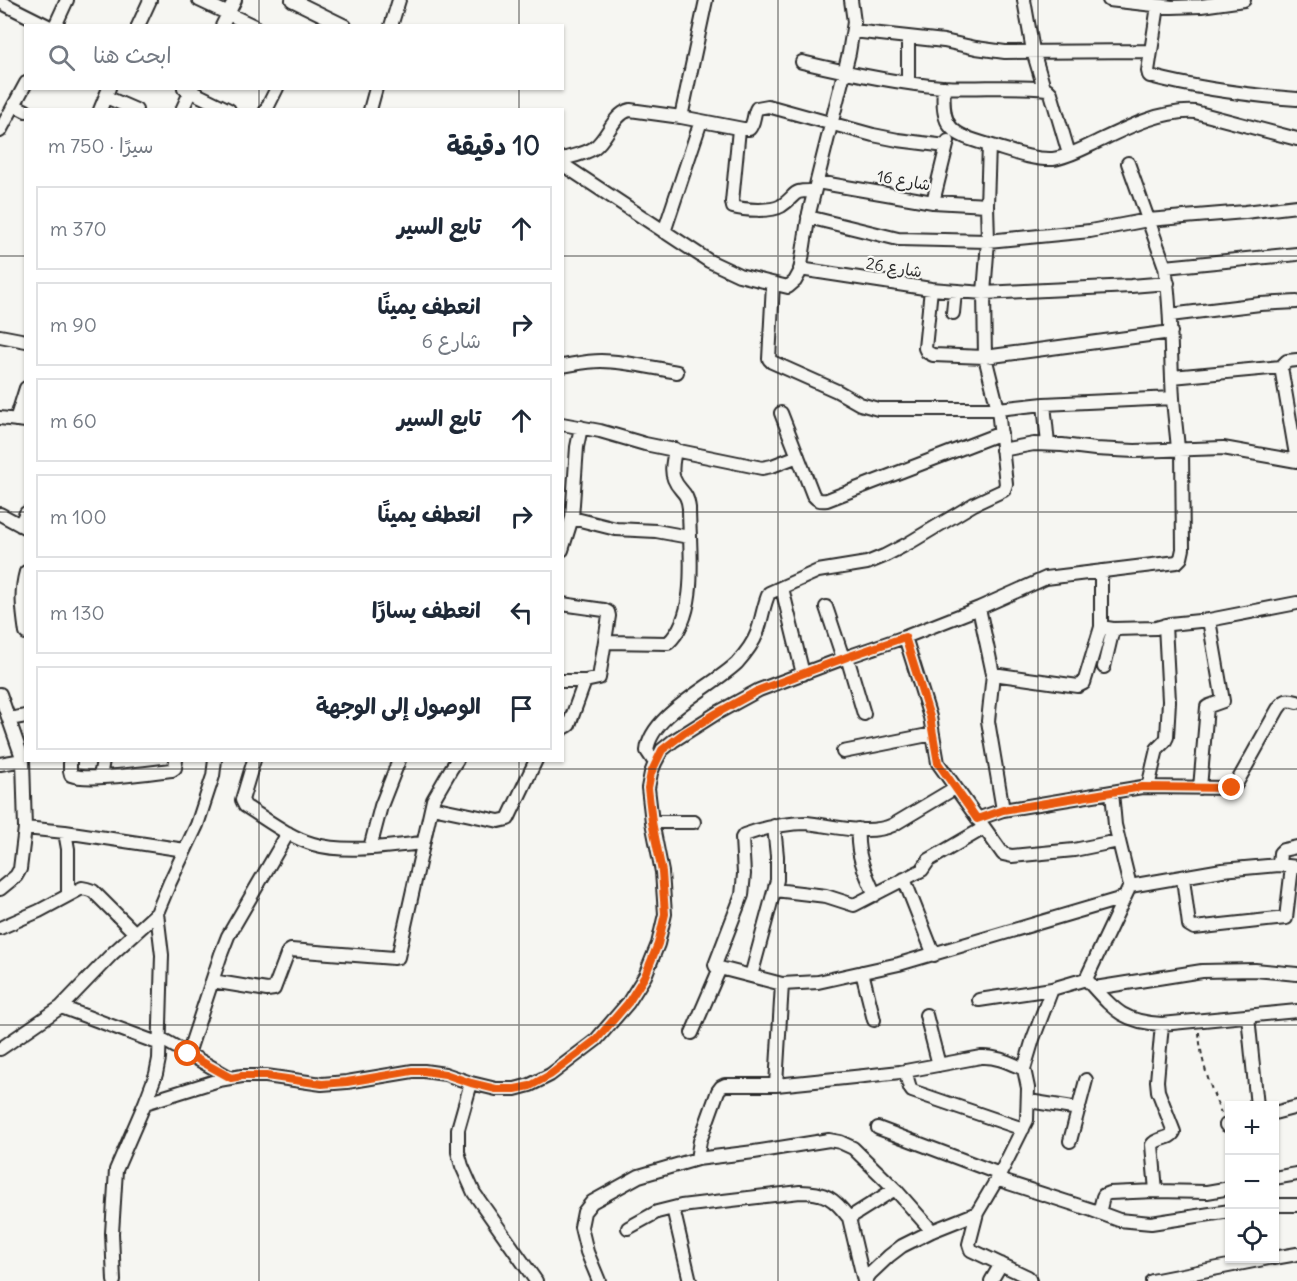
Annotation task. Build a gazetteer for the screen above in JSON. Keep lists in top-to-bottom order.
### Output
{
  "streets": {
    "street": ["شارع 16", "شارع 26"]
  },
  "page": {
    "search": "ابحث هنا",
    "heading": ["10 دقيقة", "سيرًا · 750 m"],
    "list": [
      ["تابع السير", "370 m"],
      ["انعطف يمينًا", "شارع 6", "90 m"],
      ["تابع السير", "60 m"],
      ["انعطف يمينًا", "100 m"],
      ["انعطف يسارًا", "130 m"],
      "الوصول إلى الوجهة"
    ],
    "map_buttons": ["+", "−"]
  }
}
